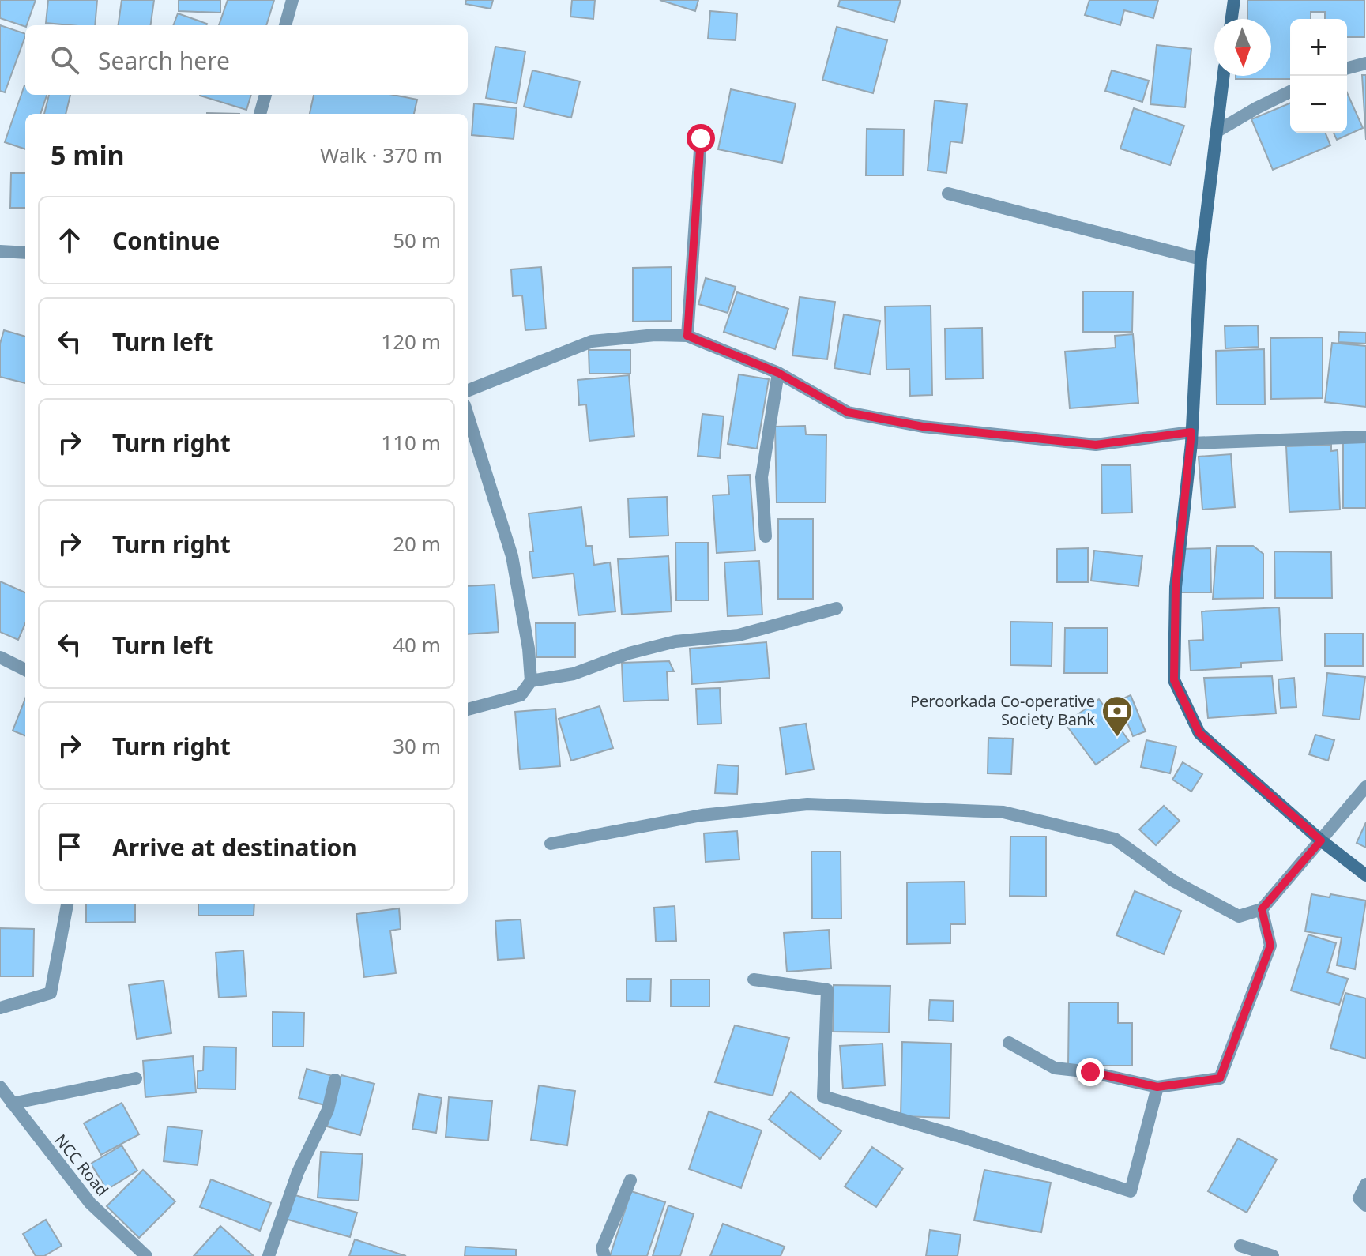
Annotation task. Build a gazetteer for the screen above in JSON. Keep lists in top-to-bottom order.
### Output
{
  "streets": {
    "street": ["NCC Road"]
  },
  "places": {
    "bank": ["Peroorkada Co-operative Society Bank"]
  },
  "north": "bottom",
  "page": {
    "map_buttons": ["+", "−"],
    "search": "Search here",
    "heading": ["5 min", "Walk · 370 m"],
    "list": [
      ["Continue", "50 m"],
      ["Turn left", "120 m"],
      ["Turn right", "110 m"],
      ["Turn right", "20 m"],
      ["Turn left", "40 m"],
      ["Turn right", "30 m"],
      "Arrive at destination"
    ]
  }
}
